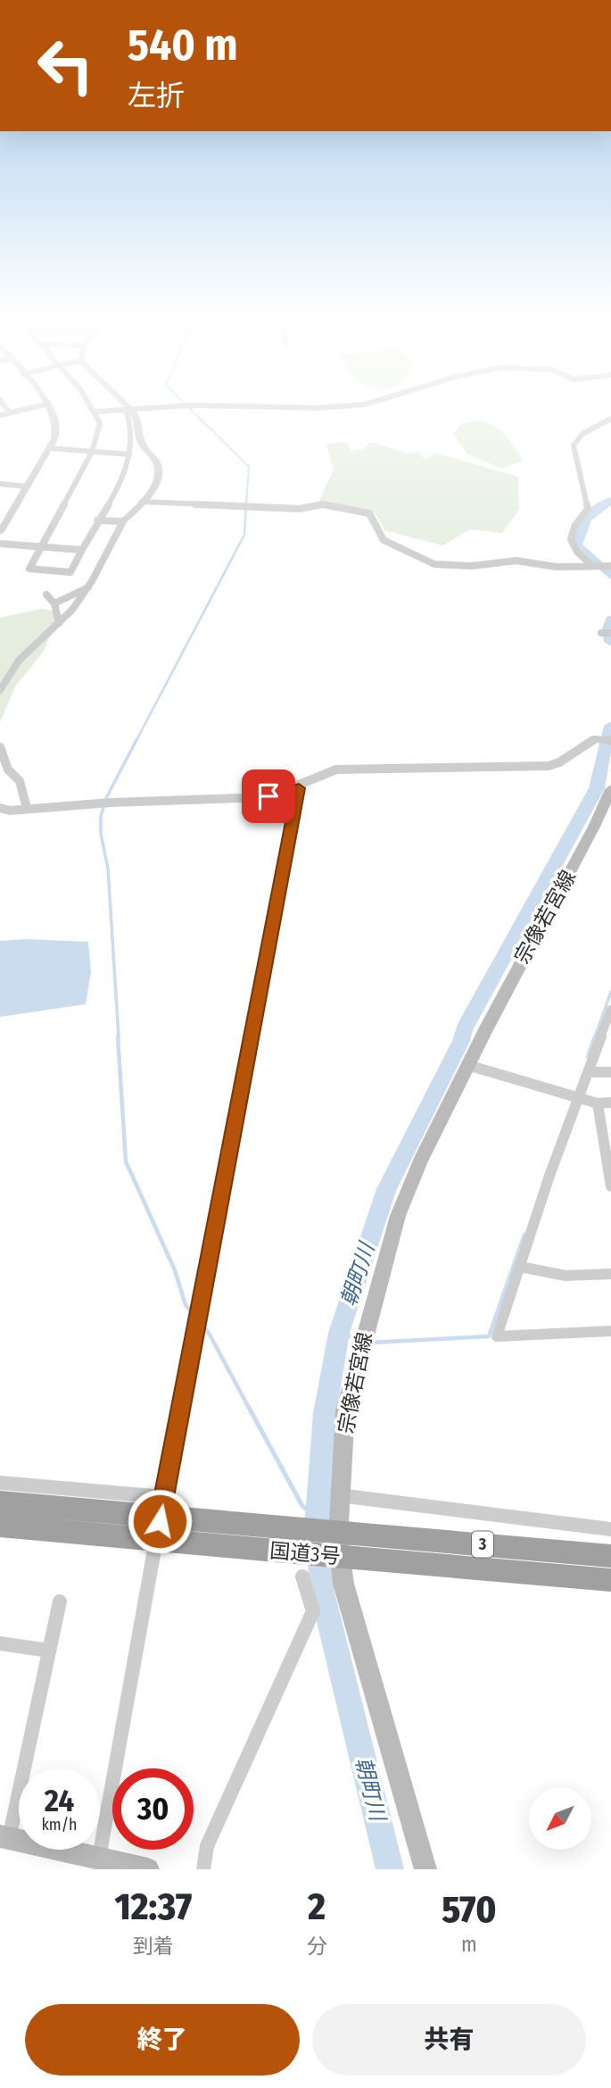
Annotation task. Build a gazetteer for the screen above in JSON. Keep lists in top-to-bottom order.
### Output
{
  "streets": {
    "highway": ["3", "国道3号"],
    "main road": ["宗像若宮線"]
  },
  "water": ["朝町川"],
  "north": "bottom left",
  "page": {
    "turn": ["540 m", "左折"],
    "speed": "24 km/h",
    "limit": "30",
    "eta": [
      "12:37",
      "到着",
      "2",
      "分",
      "570",
      "m"
    ],
    "buttons": ["終了", "共有"]
  }
}
